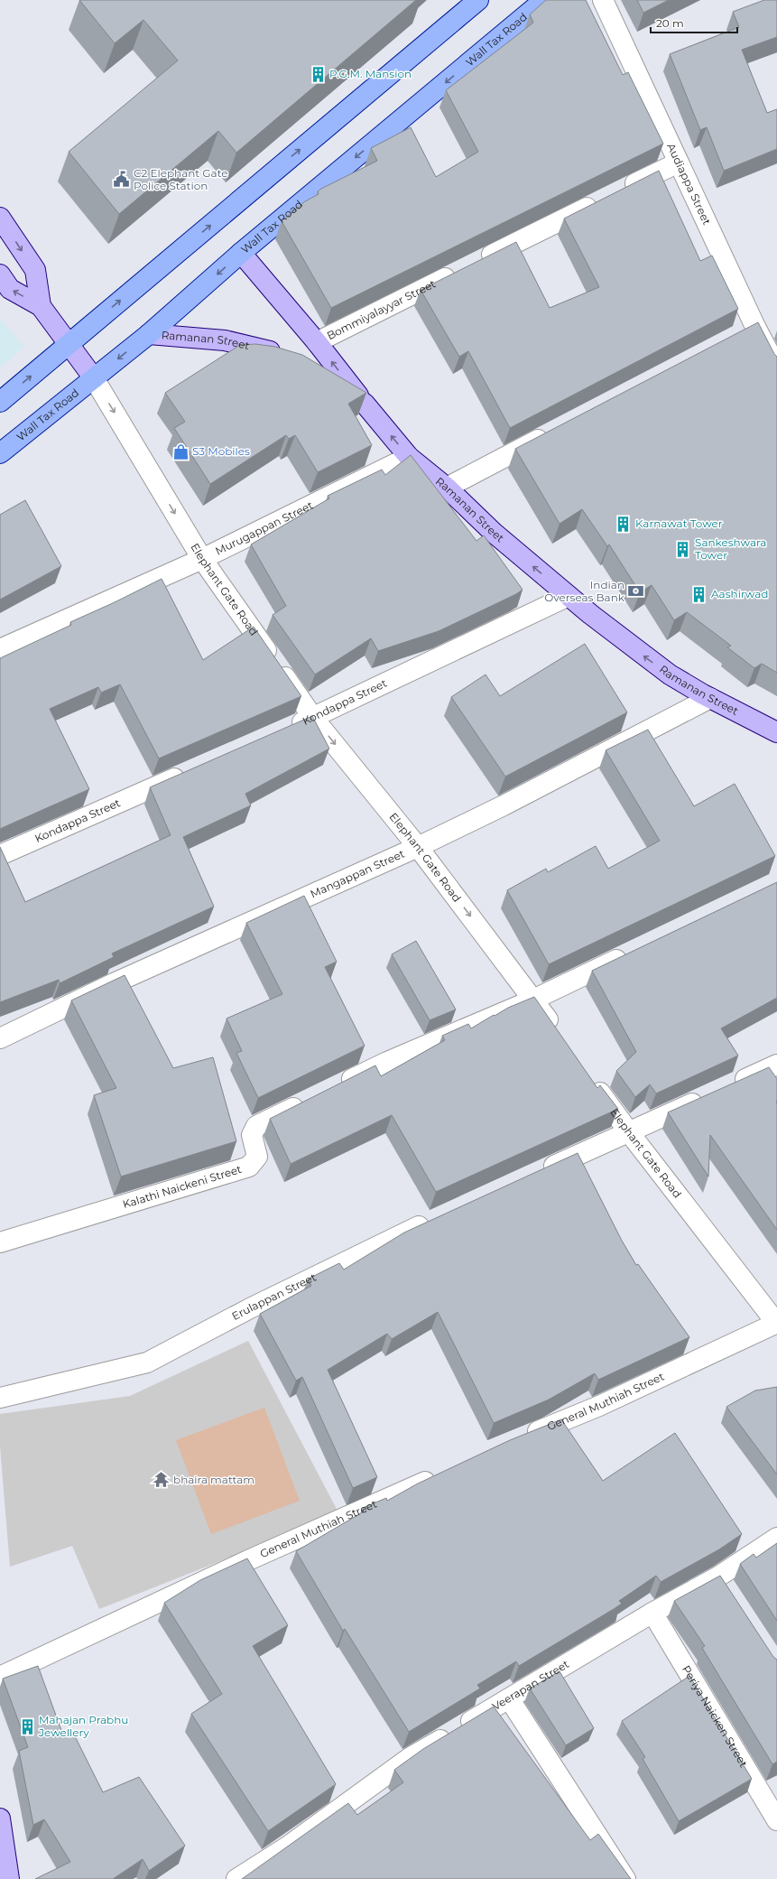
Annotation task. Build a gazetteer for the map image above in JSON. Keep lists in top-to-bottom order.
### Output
{
  "streets": {
    "main road": ["Wall Tax Road"],
    "street": [
      "Audiappa Street",
      "Bommiyalayyar Street",
      "Ramanan Street",
      "Murugappan Street",
      "Elephant Gate Road",
      "Kondappa Street",
      "Mangappan Street",
      "Kalathi Naickeni Street",
      "Erulappan Street",
      "General Muthiah Street",
      "Veerapan Street",
      "Periya Naicken Street"
    ]
  },
  "crossings": [
    ["Wall Tax Road", "Ramanan Street"],
    ["Wall Tax Road", "Elephant Gate Road"],
    ["Ramanan Street", "Murugappan Street"],
    ["Ramanan Street", "Kondappa Street"],
    ["Ramanan Street", "Mangappan Street"],
    ["Murugappan Street", "Elephant Gate Road"],
    ["Elephant Gate Road", "Kondappa Street"],
    ["Elephant Gate Road", "Mangappan Street"],
    ["Elephant Gate Road", "General Muthiah Street"],
    ["Veerapan Street", "Periya Naicken Street"]
  ],
  "one_way": ["Ramanan Street", "Elephant Gate Road"],
  "places": {
    "building": [
      "P.G.M. Mansion",
      "Karnawat Tower",
      "Sankeshwara Tower",
      "Aashirwad",
      "Mahajan Prabhu Jewellery"
    ],
    "public building": ["C2 Elephant Gate Police Station"],
    "shop": ["S3 Mobiles"],
    "bank": ["Indian Overseas Bank"],
    "temple": ["bhaira mattam"]
  },
  "scale_bar": "20 m"
}
